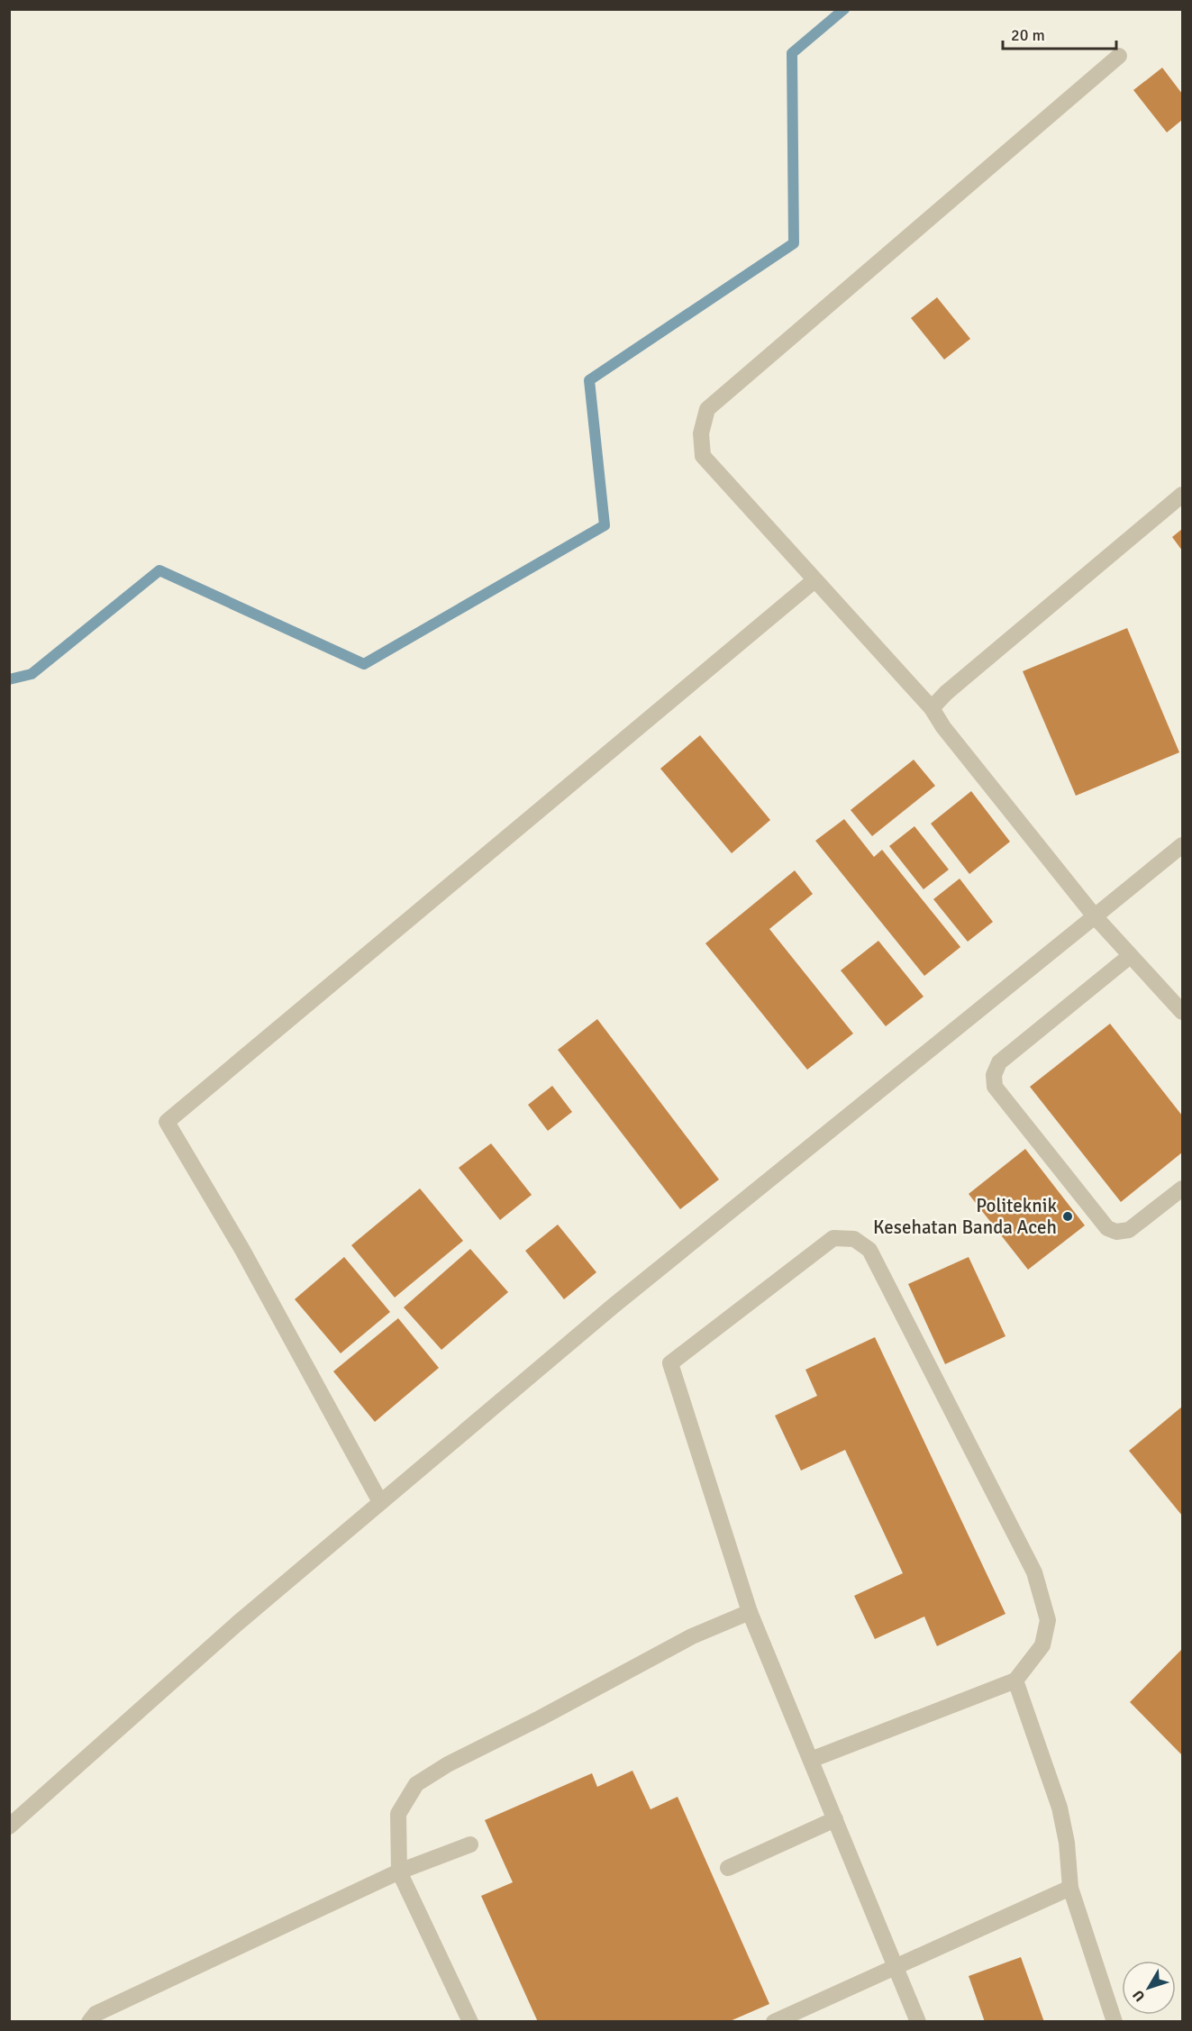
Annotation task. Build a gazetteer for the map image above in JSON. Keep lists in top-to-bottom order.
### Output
{
  "places": ["Politeknik Kesehatan Banda Aceh"],
  "scale_bar": "20 m",
  "north": "bottom left"
}
